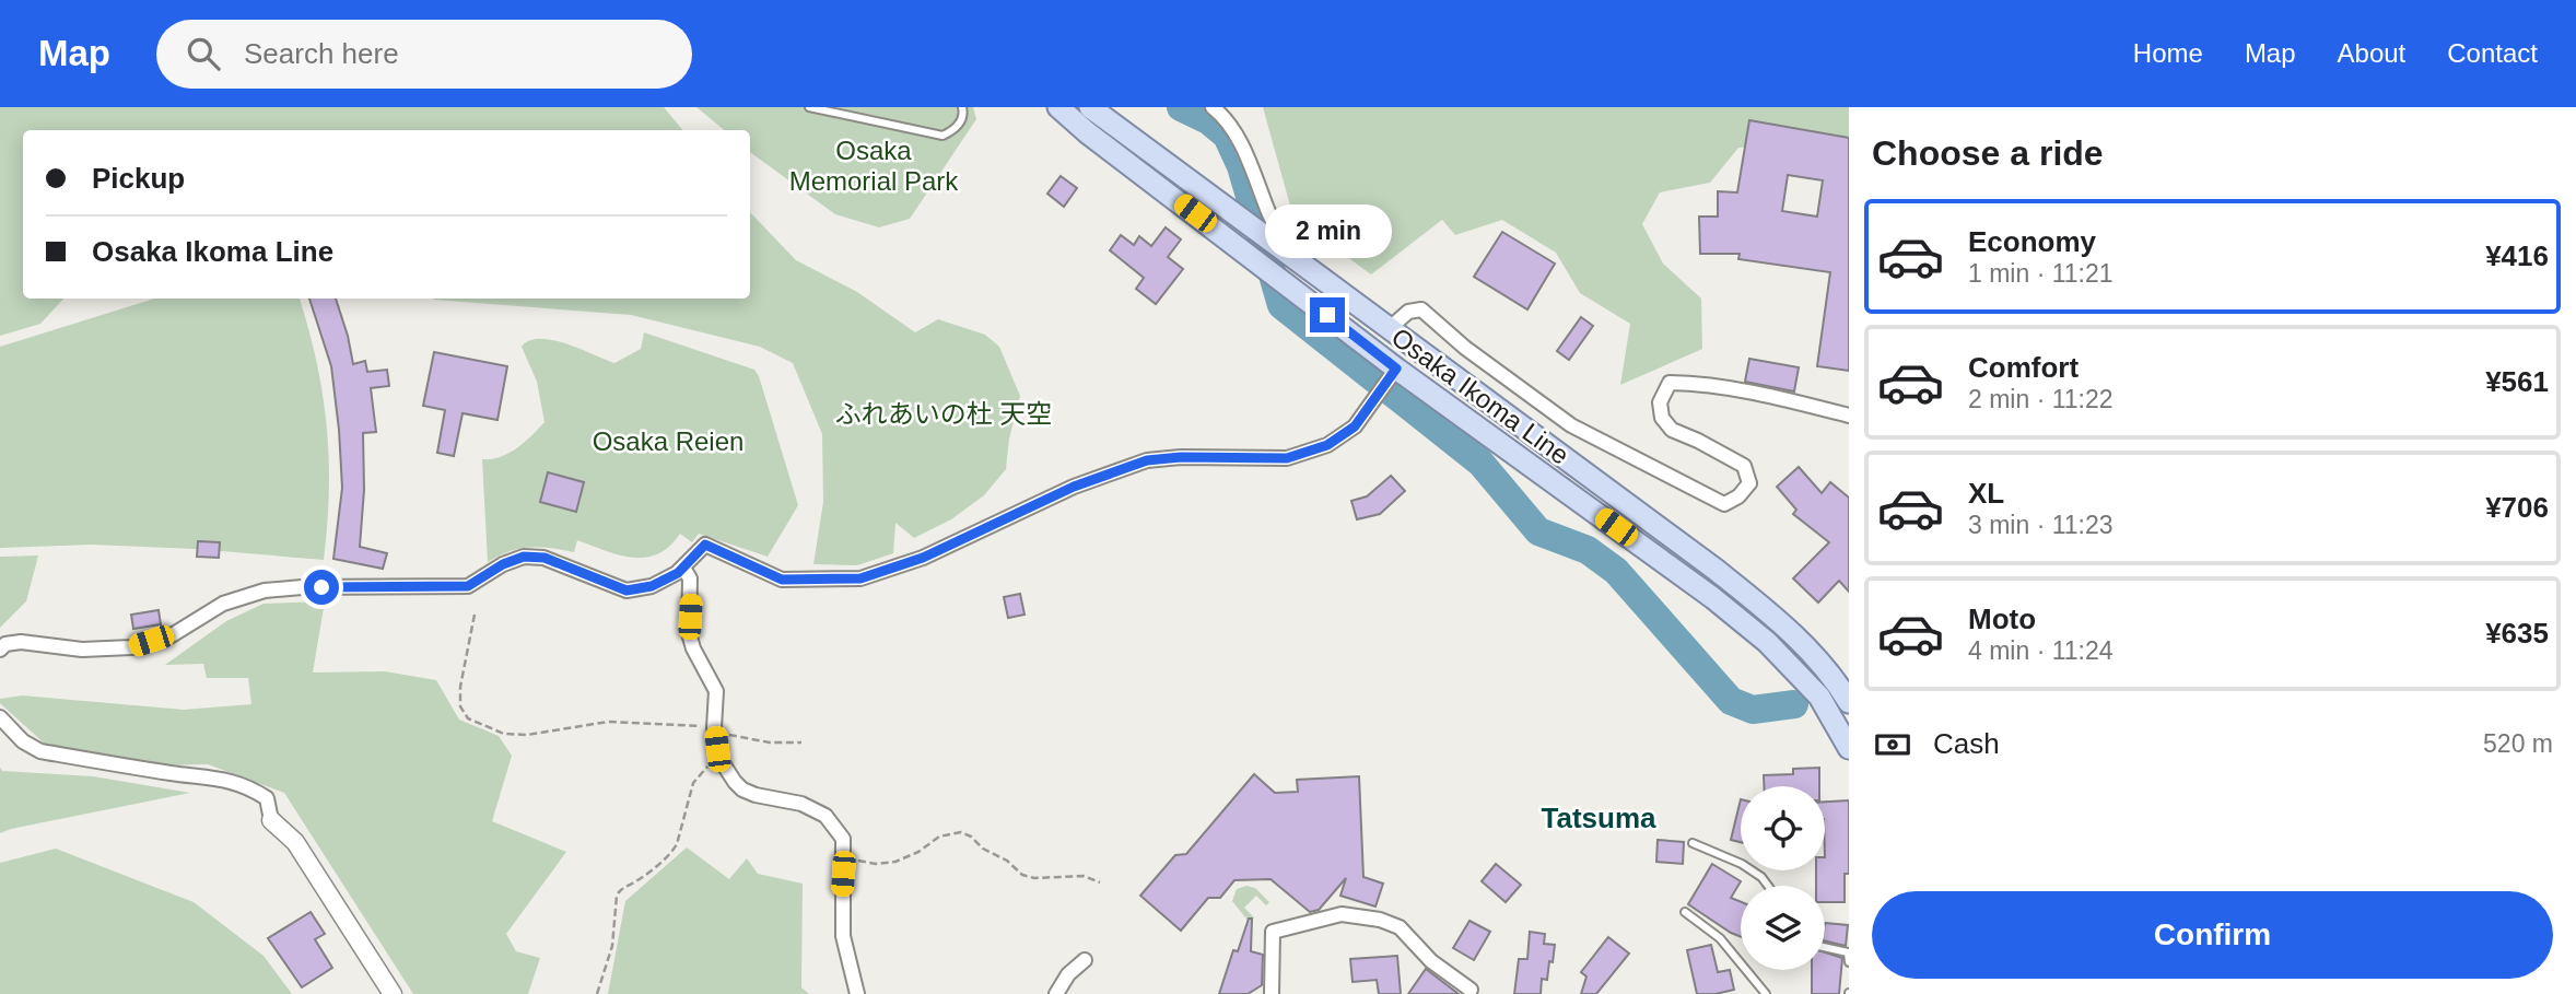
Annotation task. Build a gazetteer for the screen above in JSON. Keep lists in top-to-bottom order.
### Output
{
  "streets": {
    "main road": ["Osaka Ikoma Line"]
  },
  "districts": ["Tatsuma"],
  "parks": ["Osaka Memorial Park", "ふれあいの杜 天空", "Osaka Reien"],
  "page": {
    "header": "Map",
    "search": "Search here",
    "nav": [
      "Home",
      "Map",
      "About",
      "Contact"
    ],
    "heading": "Choose a ride",
    "banner": ["Pickup", "Osaka Ikoma Line"],
    "list": [
      {
        "name": "Economy",
        "note": "1 min · 11:21",
        "value": "¥416"
      },
      {
        "name": "Comfort",
        "note": "2 min · 11:22",
        "value": "¥561"
      },
      {
        "name": "XL",
        "note": "3 min · 11:23",
        "value": "¥706"
      },
      {
        "name": "Moto",
        "note": "4 min · 11:24",
        "value": "¥635"
      }
    ],
    "bubble": "2 min",
    "pay": ["Cash", "520 m"],
    "buttons": "Confirm"
  }
}
